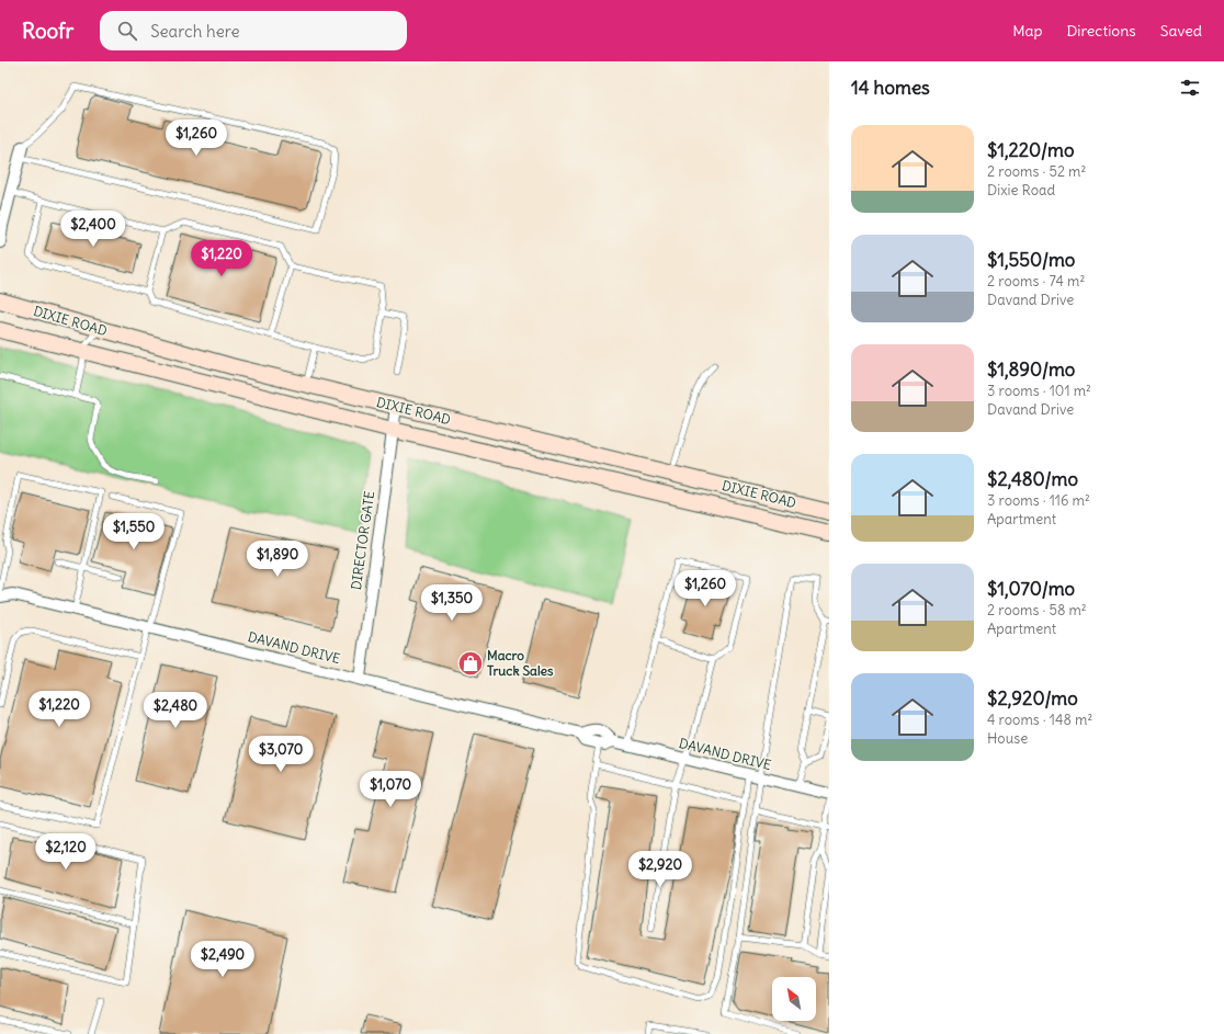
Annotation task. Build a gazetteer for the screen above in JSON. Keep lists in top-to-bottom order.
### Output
{
  "streets": {
    "main road": ["DIXIE ROAD"],
    "street": ["DIRECTOR GATE", "DAVAND DRIVE"]
  },
  "crossings": [
    ["DIXIE ROAD", "DIRECTOR GATE"],
    ["DIRECTOR GATE", "DAVAND DRIVE"]
  ],
  "places": {
    "shop": ["Macro Truck Sales"]
  },
  "north": "top left",
  "page": {
    "header": "Roofr",
    "search": "Search here",
    "nav": ["Map", "Directions", "Saved"],
    "heading": "14 homes",
    "list": [
      {
        "name": "$1,220/mo",
        "note": "2 rooms · 52 m² · Dixie Road"
      },
      {
        "name": "$1,550/mo",
        "note": "2 rooms · 74 m² · Davand Drive"
      },
      {
        "name": "$1,890/mo",
        "note": "3 rooms · 101 m² · Davand Drive"
      },
      {
        "name": "$2,480/mo",
        "note": "3 rooms · 116 m² · Apartment"
      },
      {
        "name": "$1,070/mo",
        "note": "2 rooms · 58 m² · Apartment"
      },
      {
        "name": "$2,920/mo",
        "note": "4 rooms · 148 m² · House"
      }
    ],
    "price": [
      "$1,260",
      "$2,400",
      "$1,220",
      "$1,550",
      "$1,890",
      "$1,260",
      "$1,350",
      "$1,220",
      "$2,480",
      "$3,070",
      "$1,070",
      "$2,120",
      "$2,920",
      "$2,490"
    ]
  }
}
